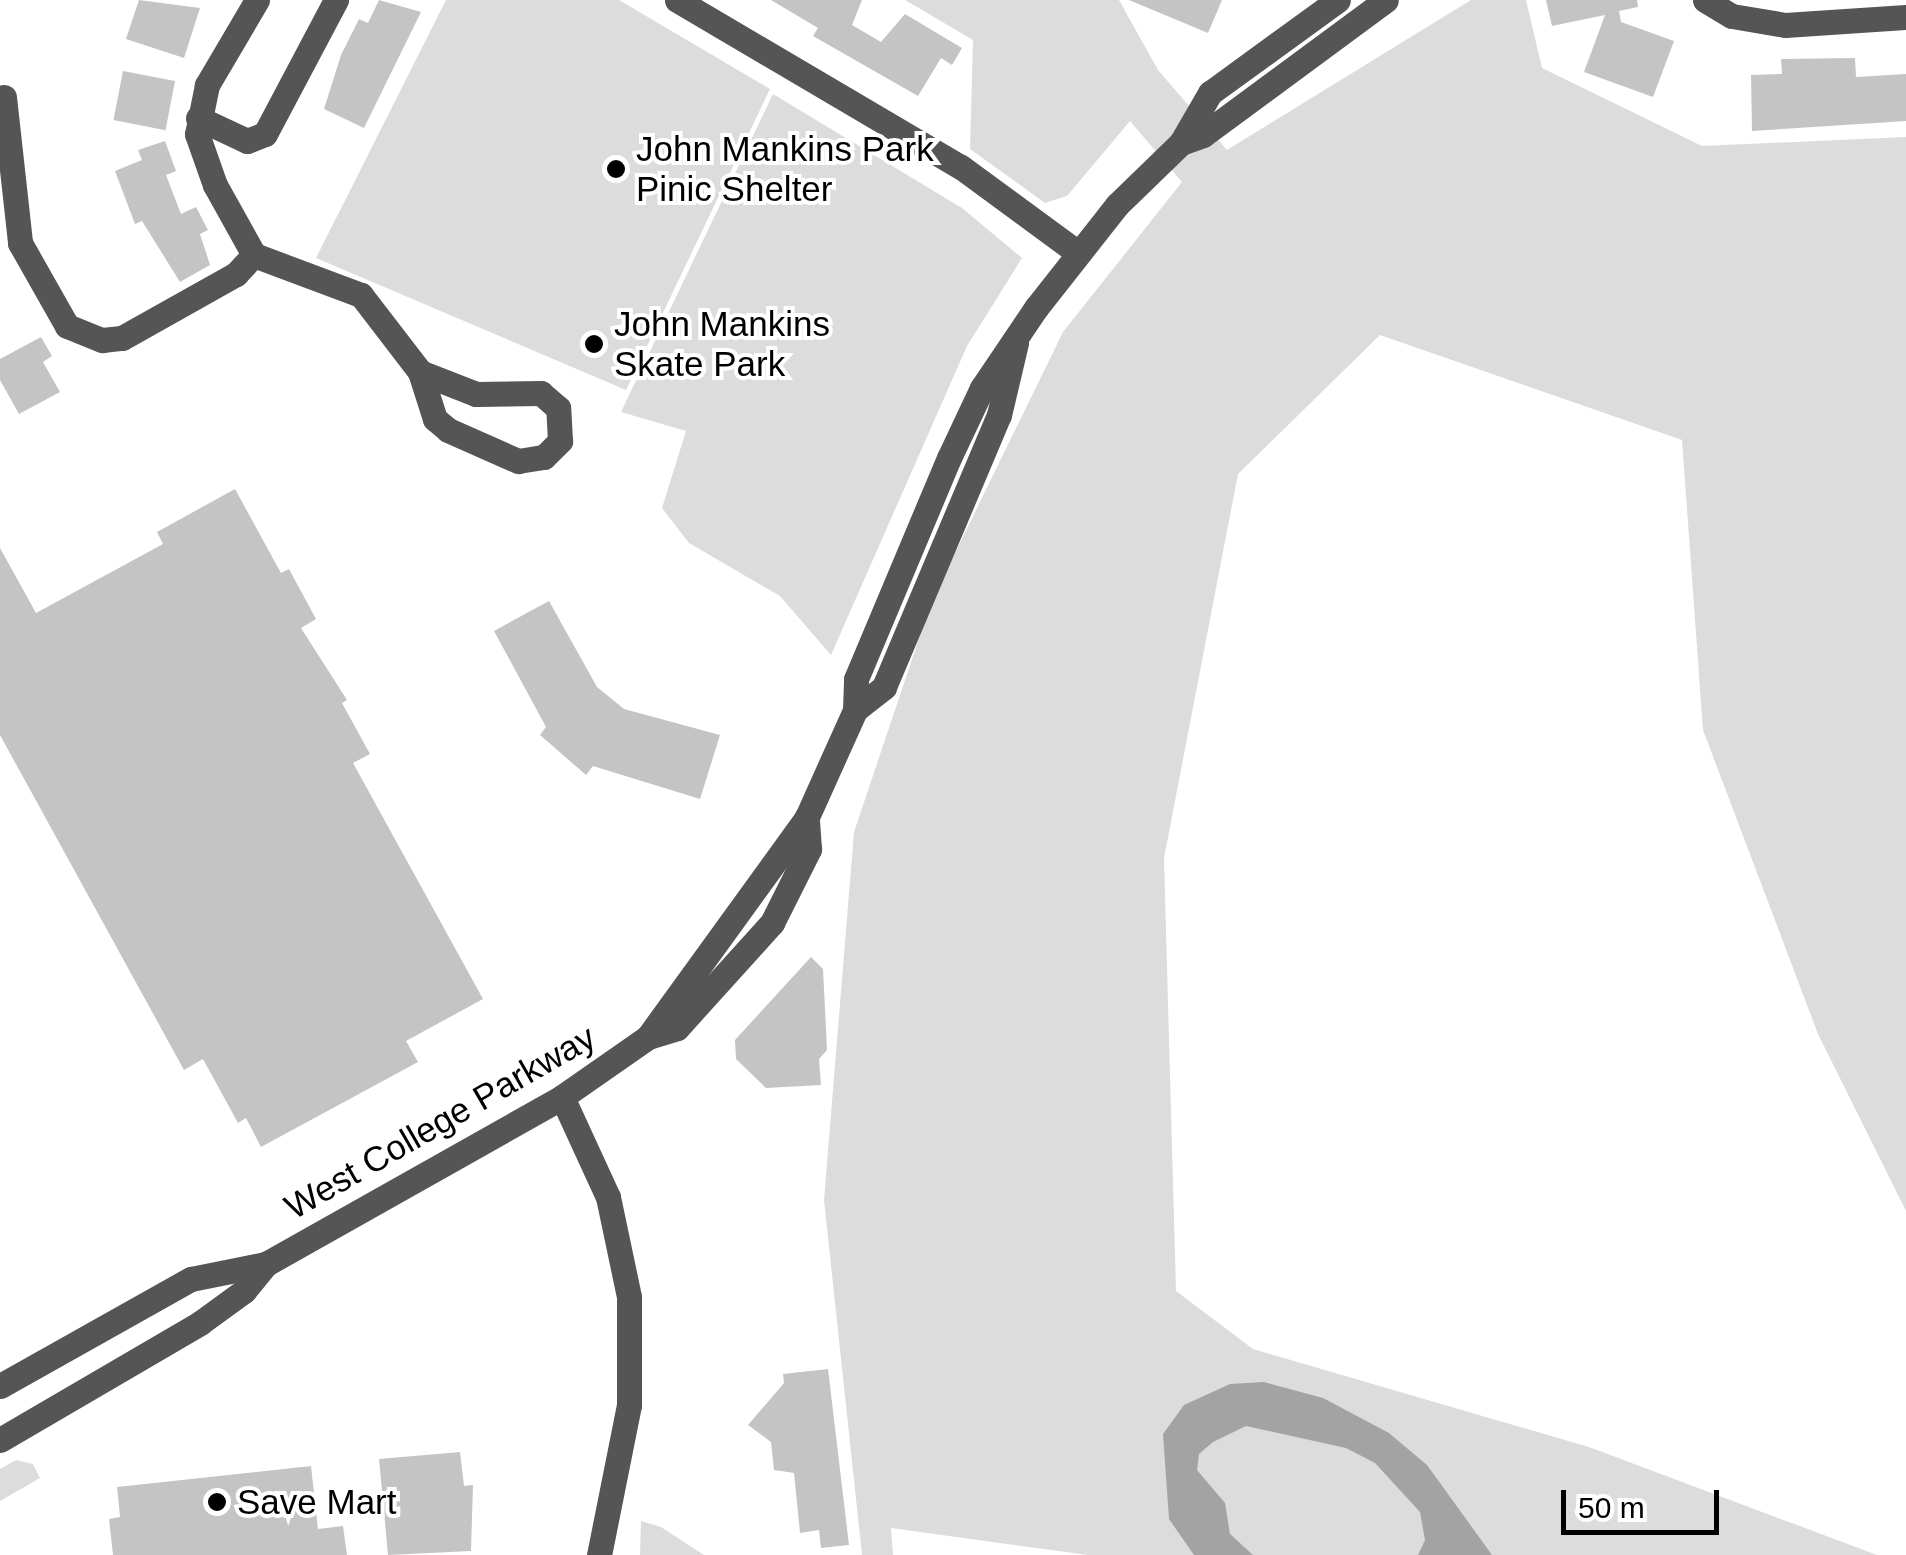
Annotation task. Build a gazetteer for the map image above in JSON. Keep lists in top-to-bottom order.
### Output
{
  "streets": {
    "street": ["West College Parkway"]
  },
  "places": ["John Mankins Park Pinic Shelter", "John Mankins Skate Park", "Save Mart"],
  "scale_bar": "50 m"
}
